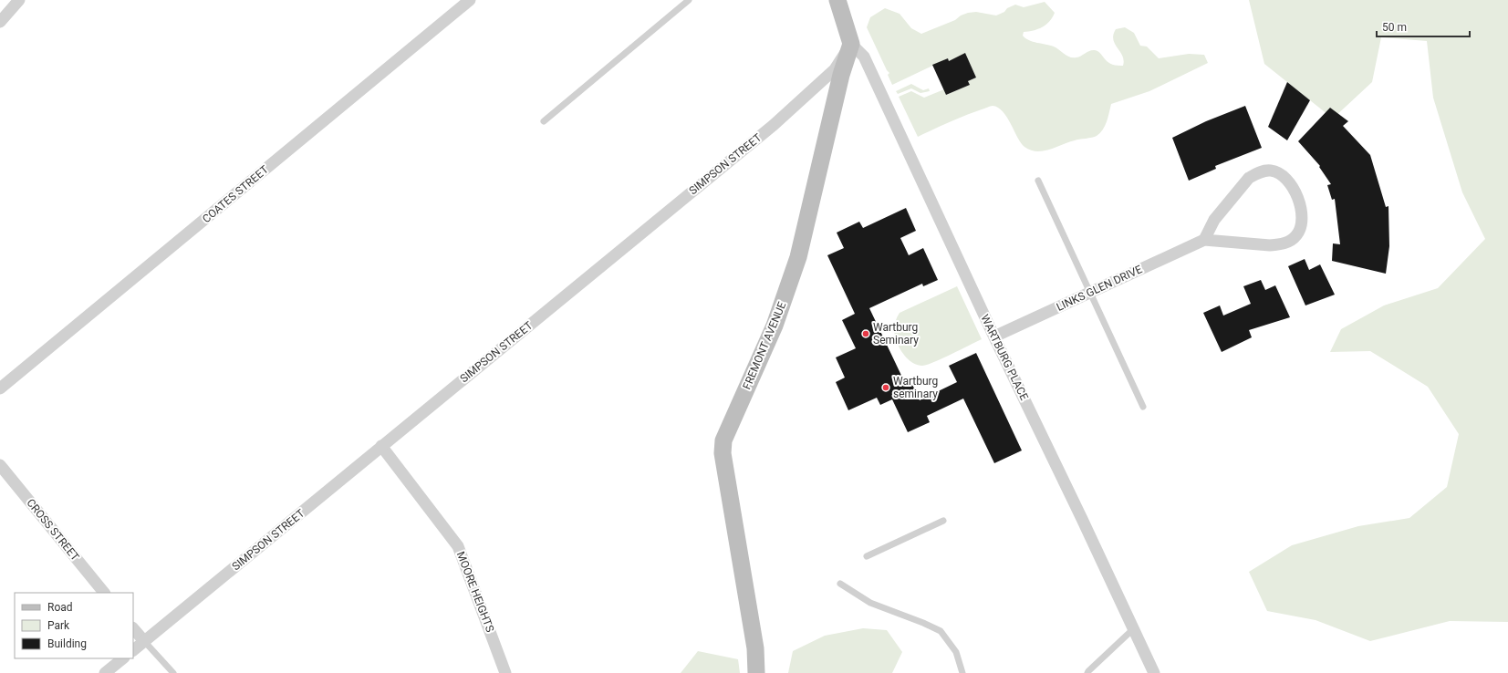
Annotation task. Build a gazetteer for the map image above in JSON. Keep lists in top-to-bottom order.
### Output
{
  "streets": {
    "main road": ["FREMONT AVENUE"],
    "street": [
      "SIMPSON STREET",
      "COATES STREET",
      "LINKS GLEN DRIVE",
      "WARTBURG PLACE",
      "CROSS STREET",
      "MOORE HEIGHTS"
    ]
  },
  "crossings": [
    ["SIMPSON STREET", "FREMONT AVENUE"],
    ["SIMPSON STREET", "WARTBURG PLACE"],
    ["SIMPSON STREET", "MOORE HEIGHTS"],
    ["LINKS GLEN DRIVE", "WARTBURG PLACE"],
    ["FREMONT AVENUE", "WARTBURG PLACE"]
  ],
  "places": ["Wartburg Seminary", "Wartburg seminary"],
  "legend": ["Road", "Park", "Building"],
  "scale_bar": "50 m"
}
